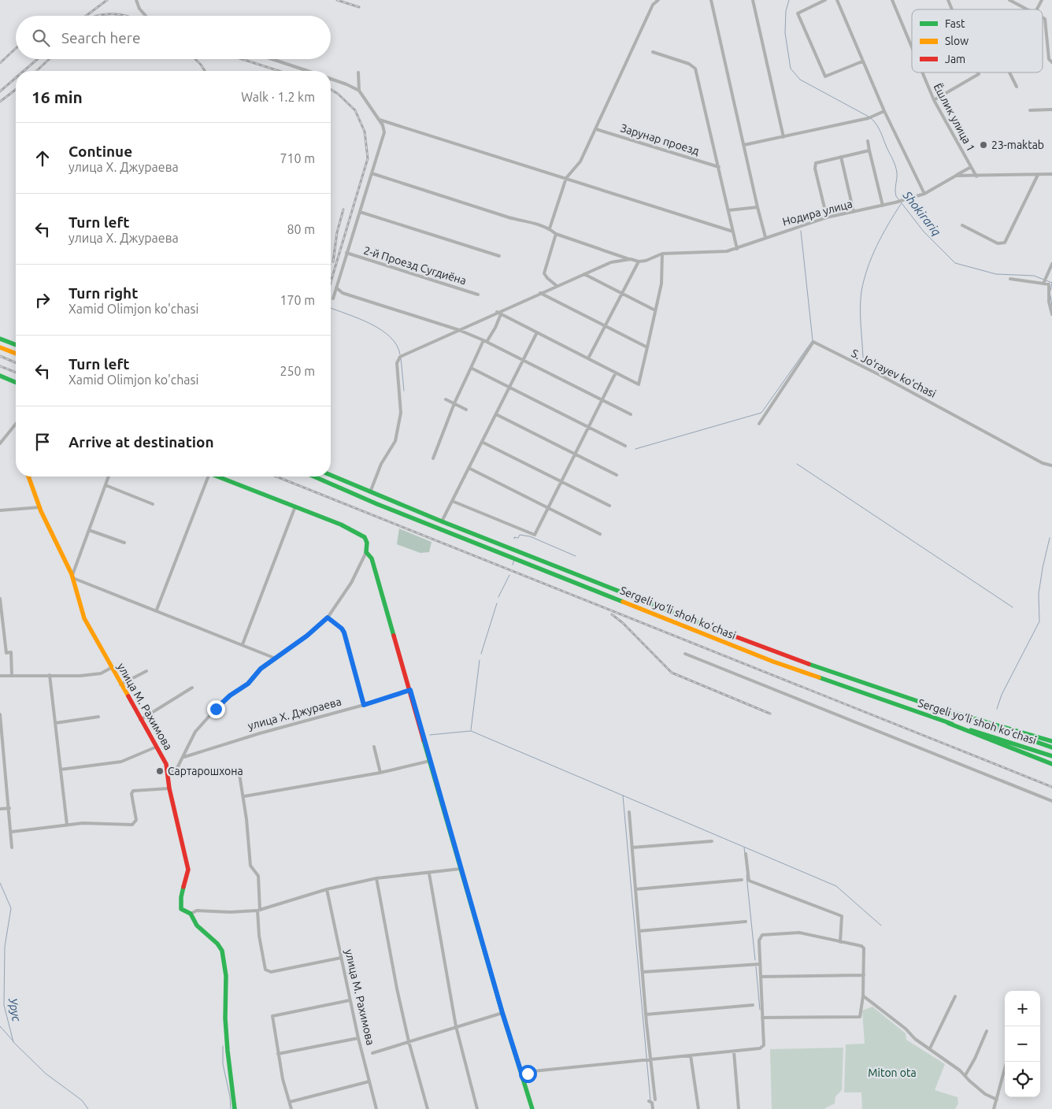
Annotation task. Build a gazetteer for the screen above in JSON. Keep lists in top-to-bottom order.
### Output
{
  "streets": {
    "main road": ["Sergeli yo‘li shoh ko‘chasi", "улица М. Рахимова"],
    "street": [
      "Ёшлик улица 1",
      "Зарунар проезд",
      "Нодира улица",
      "2-й Проезд Сугдиёна",
      "S. Joʻrayev koʻchasi",
      "улица Х. Джураева"
    ]
  },
  "crossings": [
    ["Ёшлик улица 1", "Нодира улица"]
  ],
  "water": ["Shokirariq", "Урус"],
  "parks": ["Miton ota"],
  "places": ["23-maktab", "Сартарошхона"],
  "legend": ["Fast", "Slow", "Jam"],
  "page": {
    "search": "Search here",
    "heading": ["16 min", "Walk · 1.2 km"],
    "list": [
      ["Continue", "улица Х. Джураева", "710 m"],
      ["Turn left", "улица Х. Джураева", "80 m"],
      ["Turn right", "Xamid Olimjon ko'chasi", "170 m"],
      ["Turn left", "Xamid Olimjon ko'chasi", "250 m"],
      "Arrive at destination"
    ],
    "map_buttons": ["+", "−"]
  }
}
